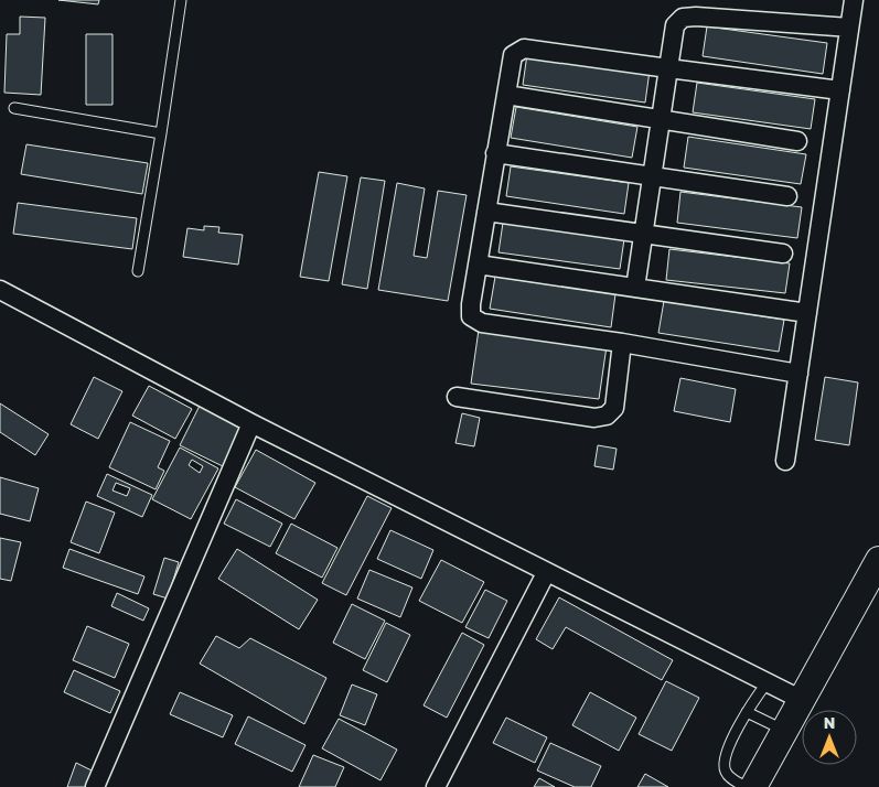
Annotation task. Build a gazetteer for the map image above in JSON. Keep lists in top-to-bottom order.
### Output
{
  "north": "top"
}
